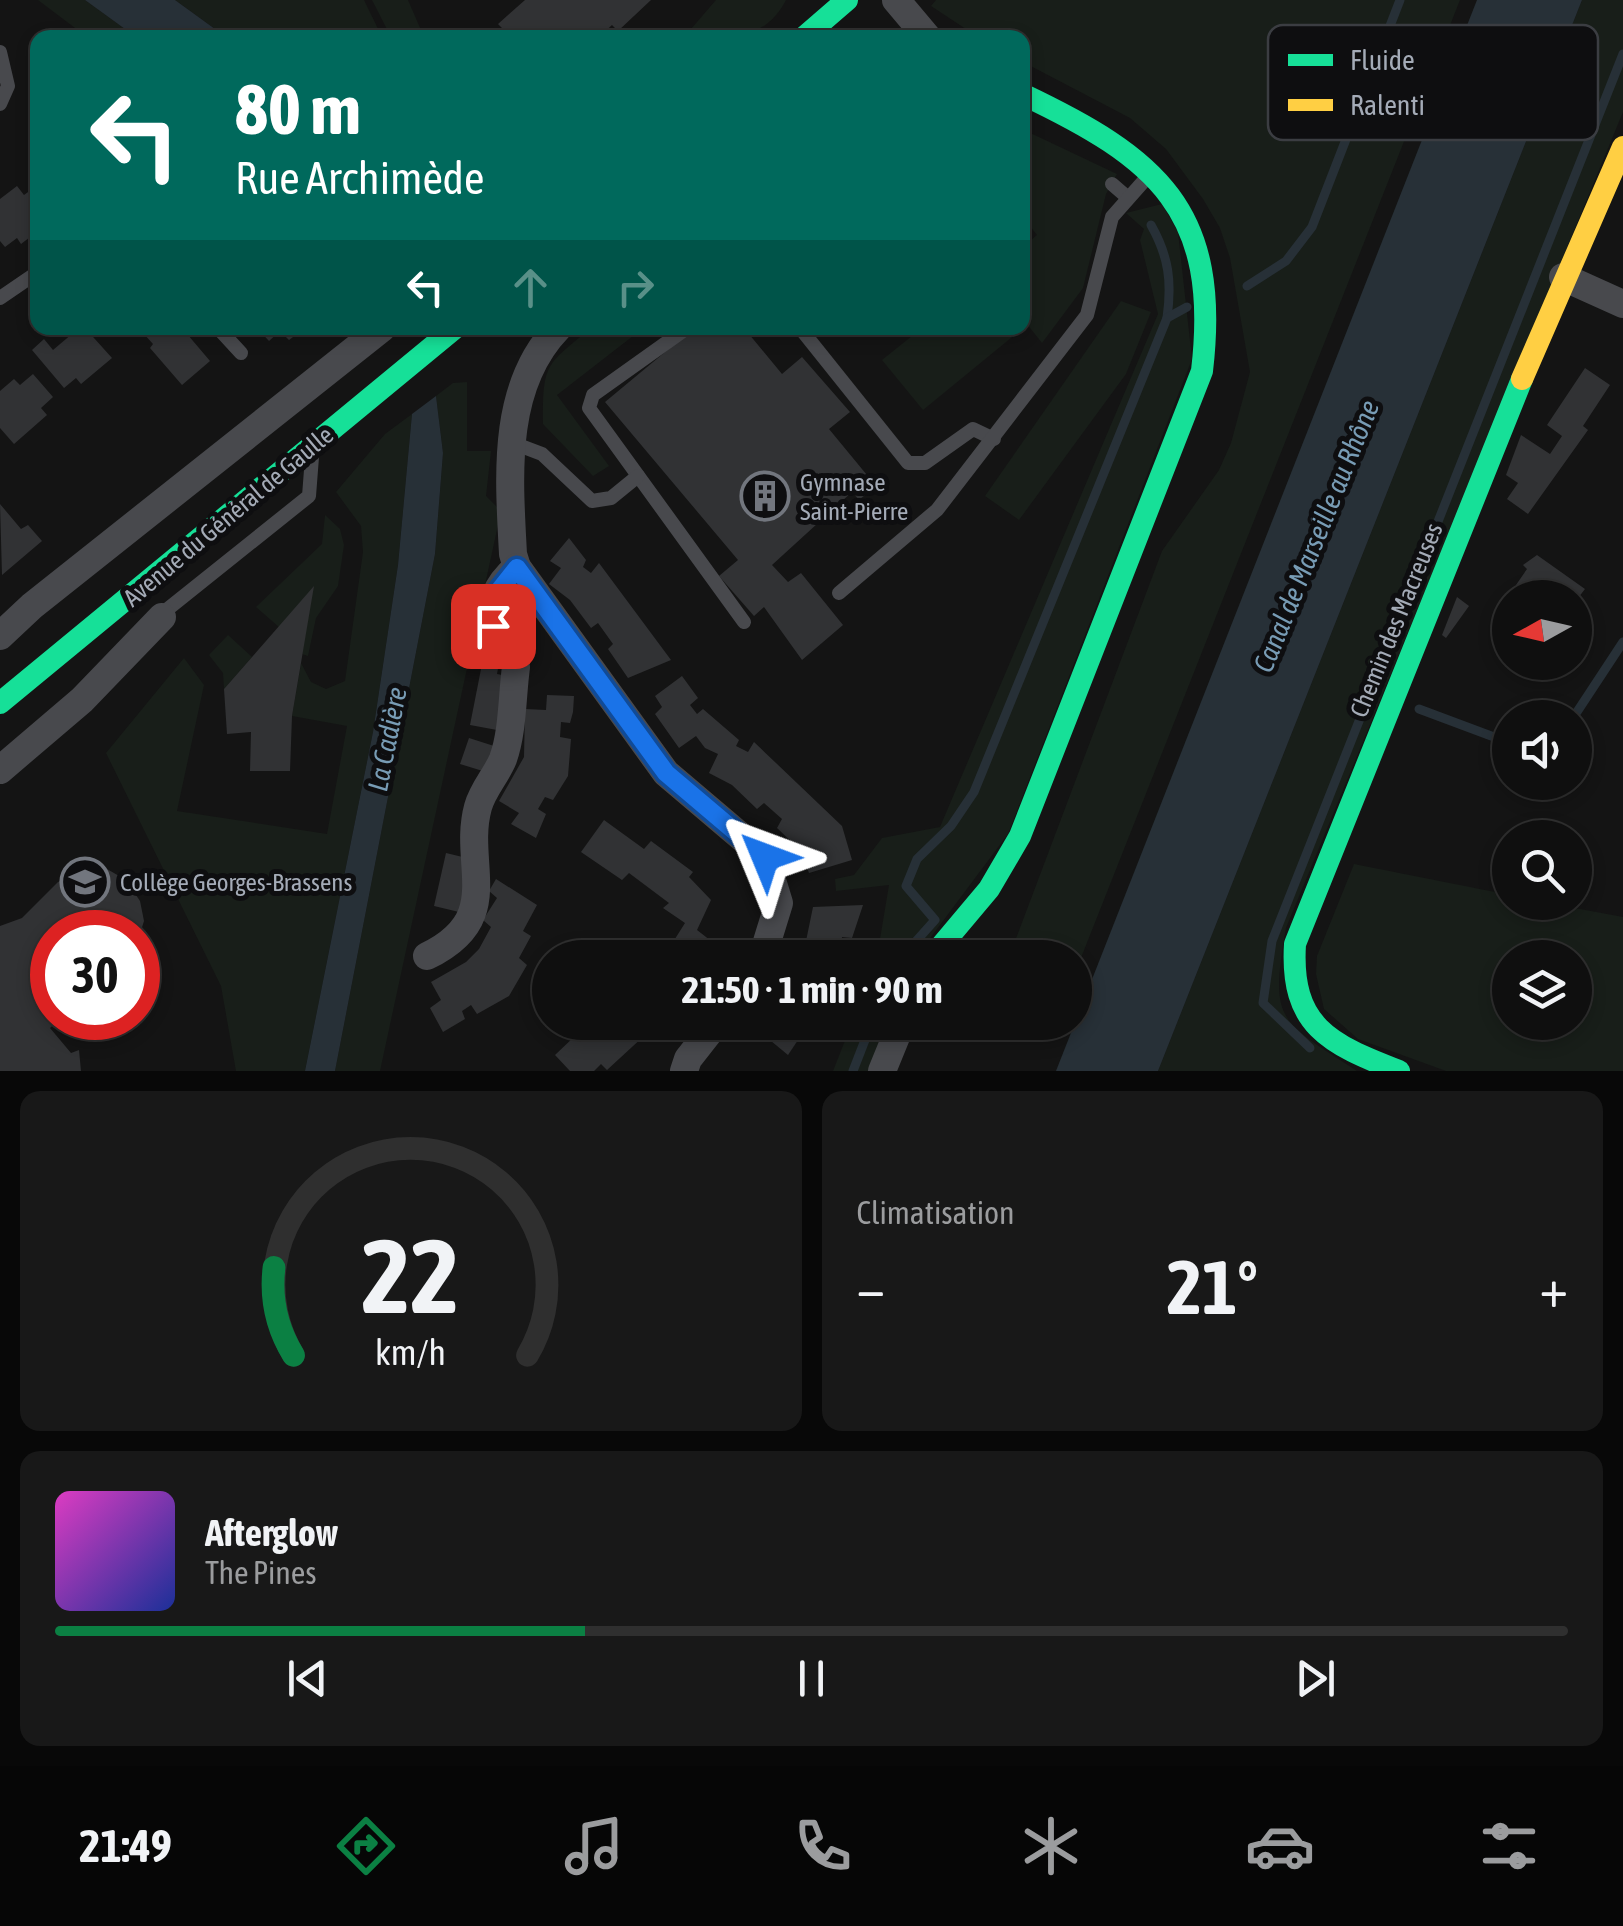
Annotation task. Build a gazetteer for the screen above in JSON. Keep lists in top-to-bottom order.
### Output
{
  "streets": {
    "street": ["Avenue du Général de Gaulle", "Chemin des Macreuses"]
  },
  "water": ["Canal de Marseille au Rhône", "La Cadière"],
  "places": {
    "building": ["Gymnase Saint-Pierre"],
    "school or university": ["Collège Georges-Brassens"]
  },
  "legend": ["Fluide", "Ralenti"],
  "north": "left",
  "page": {
    "turn": ["80 m", "Rue Archimède"],
    "limit": "30",
    "trip": "21:50 · 1 min · 90 m",
    "tile": "Climatisation",
    "heat": ["−", "21°", "+"],
    "song": ["Afterglow", "The Pines"],
    "tabs": "21:49",
    "gauge": ["22", "km/h"]
  }
}
